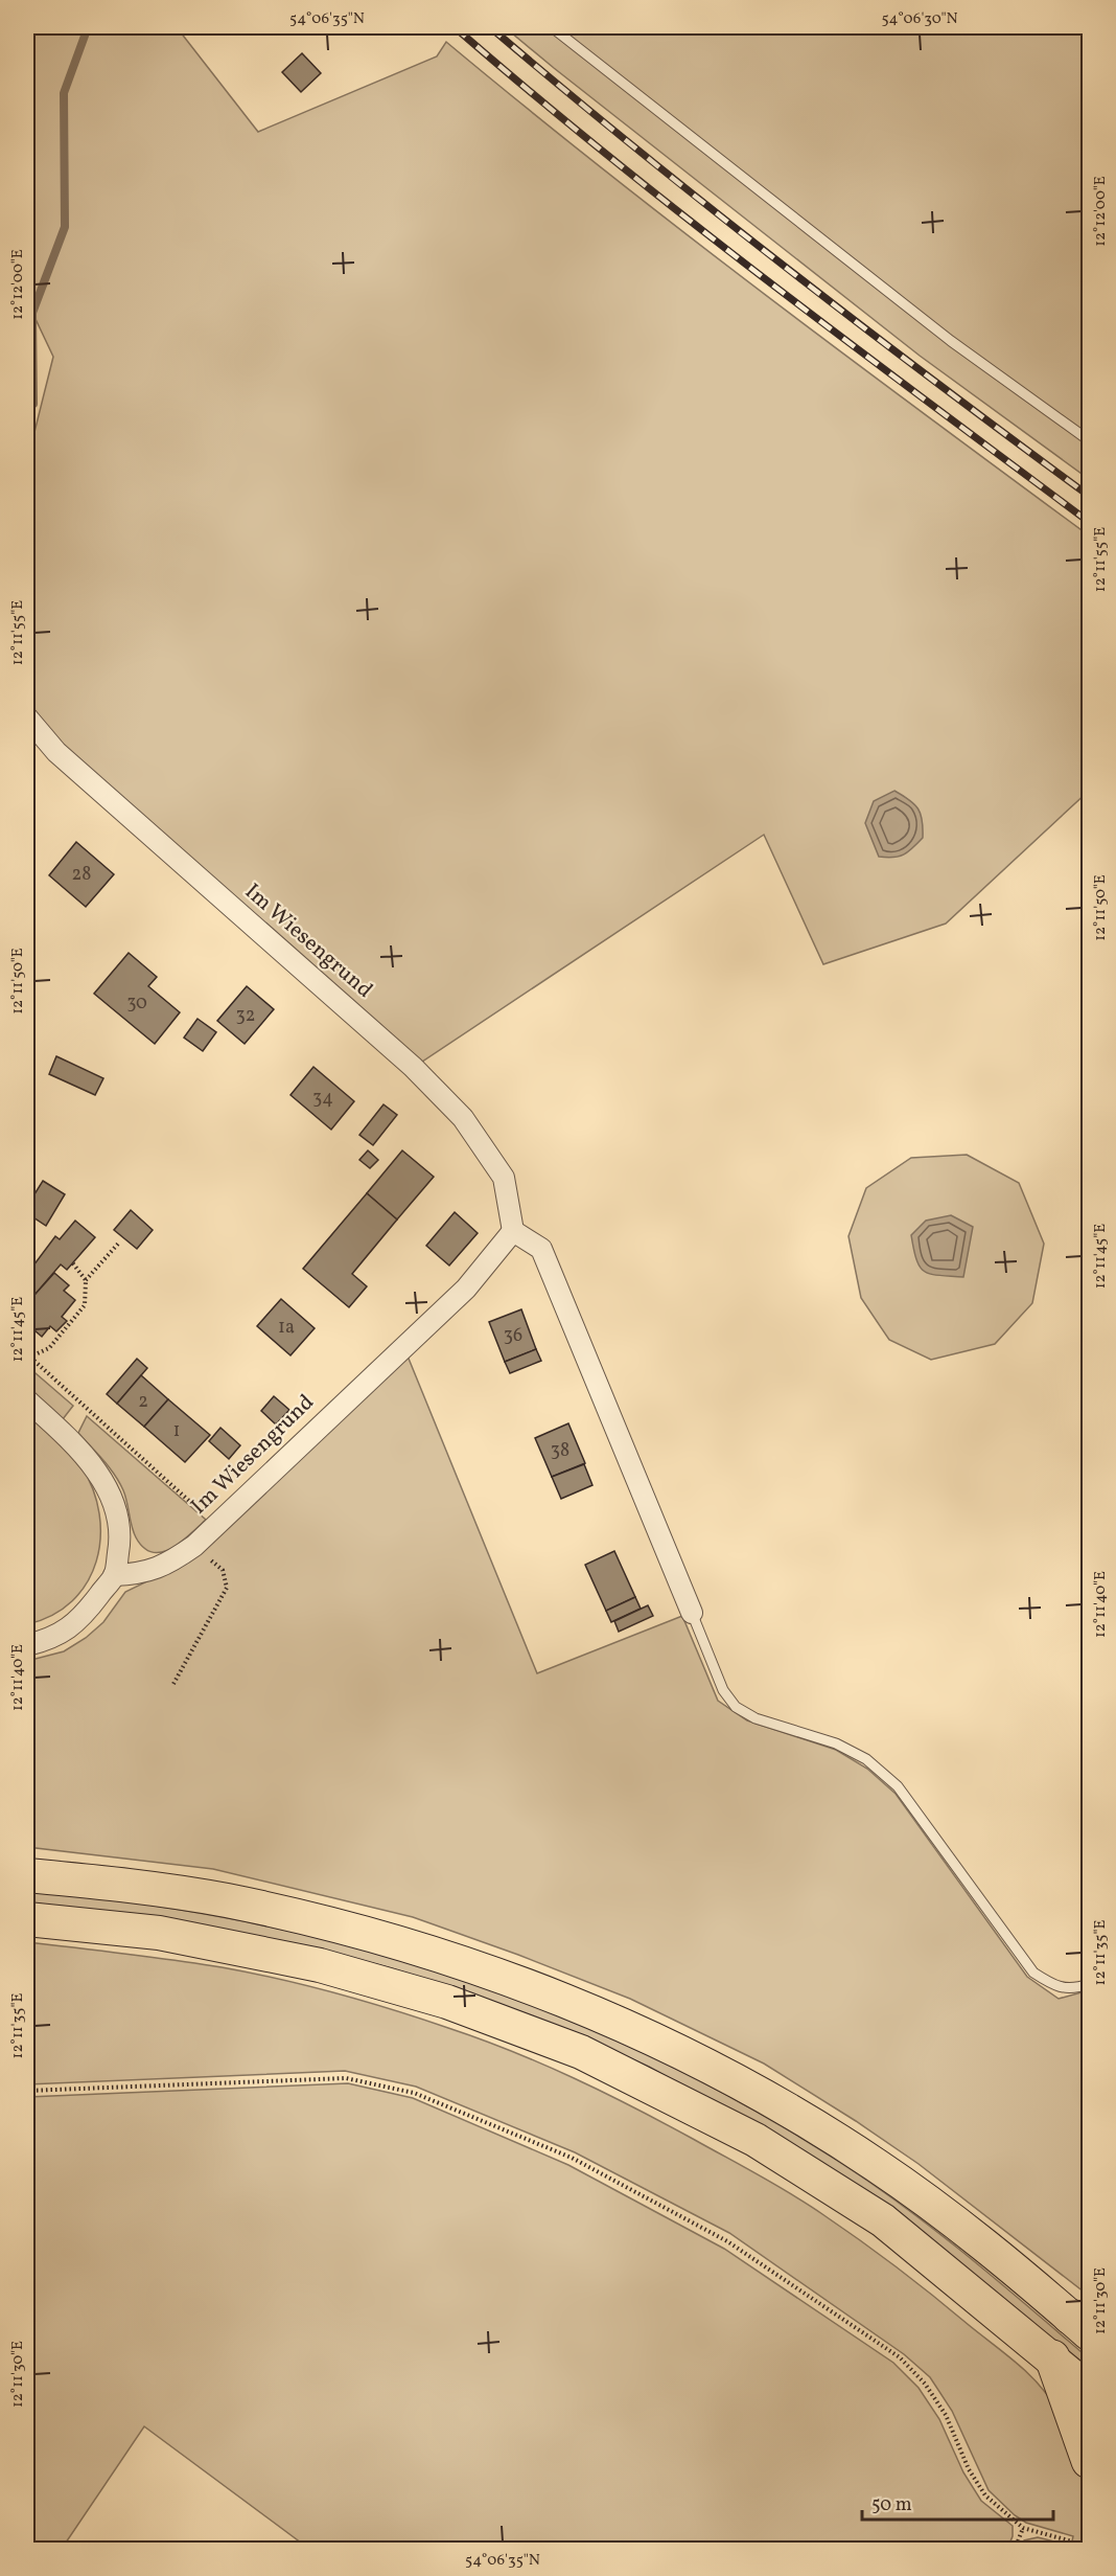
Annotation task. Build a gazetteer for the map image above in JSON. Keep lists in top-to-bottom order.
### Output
{
  "streets": {
    "street": ["Im Wiesengrund"]
  },
  "house_numbers": [
    "28",
    "30",
    "32",
    "34",
    "1a",
    "36",
    "2",
    "1",
    "38"
  ],
  "scale_bar": "50 m",
  "coordinates": [
    "54°06'35\"N",
    "54°06'30\"N",
    "12°12'00\"E",
    "12°11'55\"E",
    "12°11'50\"E",
    "12°11'45\"E",
    "12°11'40\"E",
    "12°11'35\"E",
    "12°11'30\"E"
  ]
}
